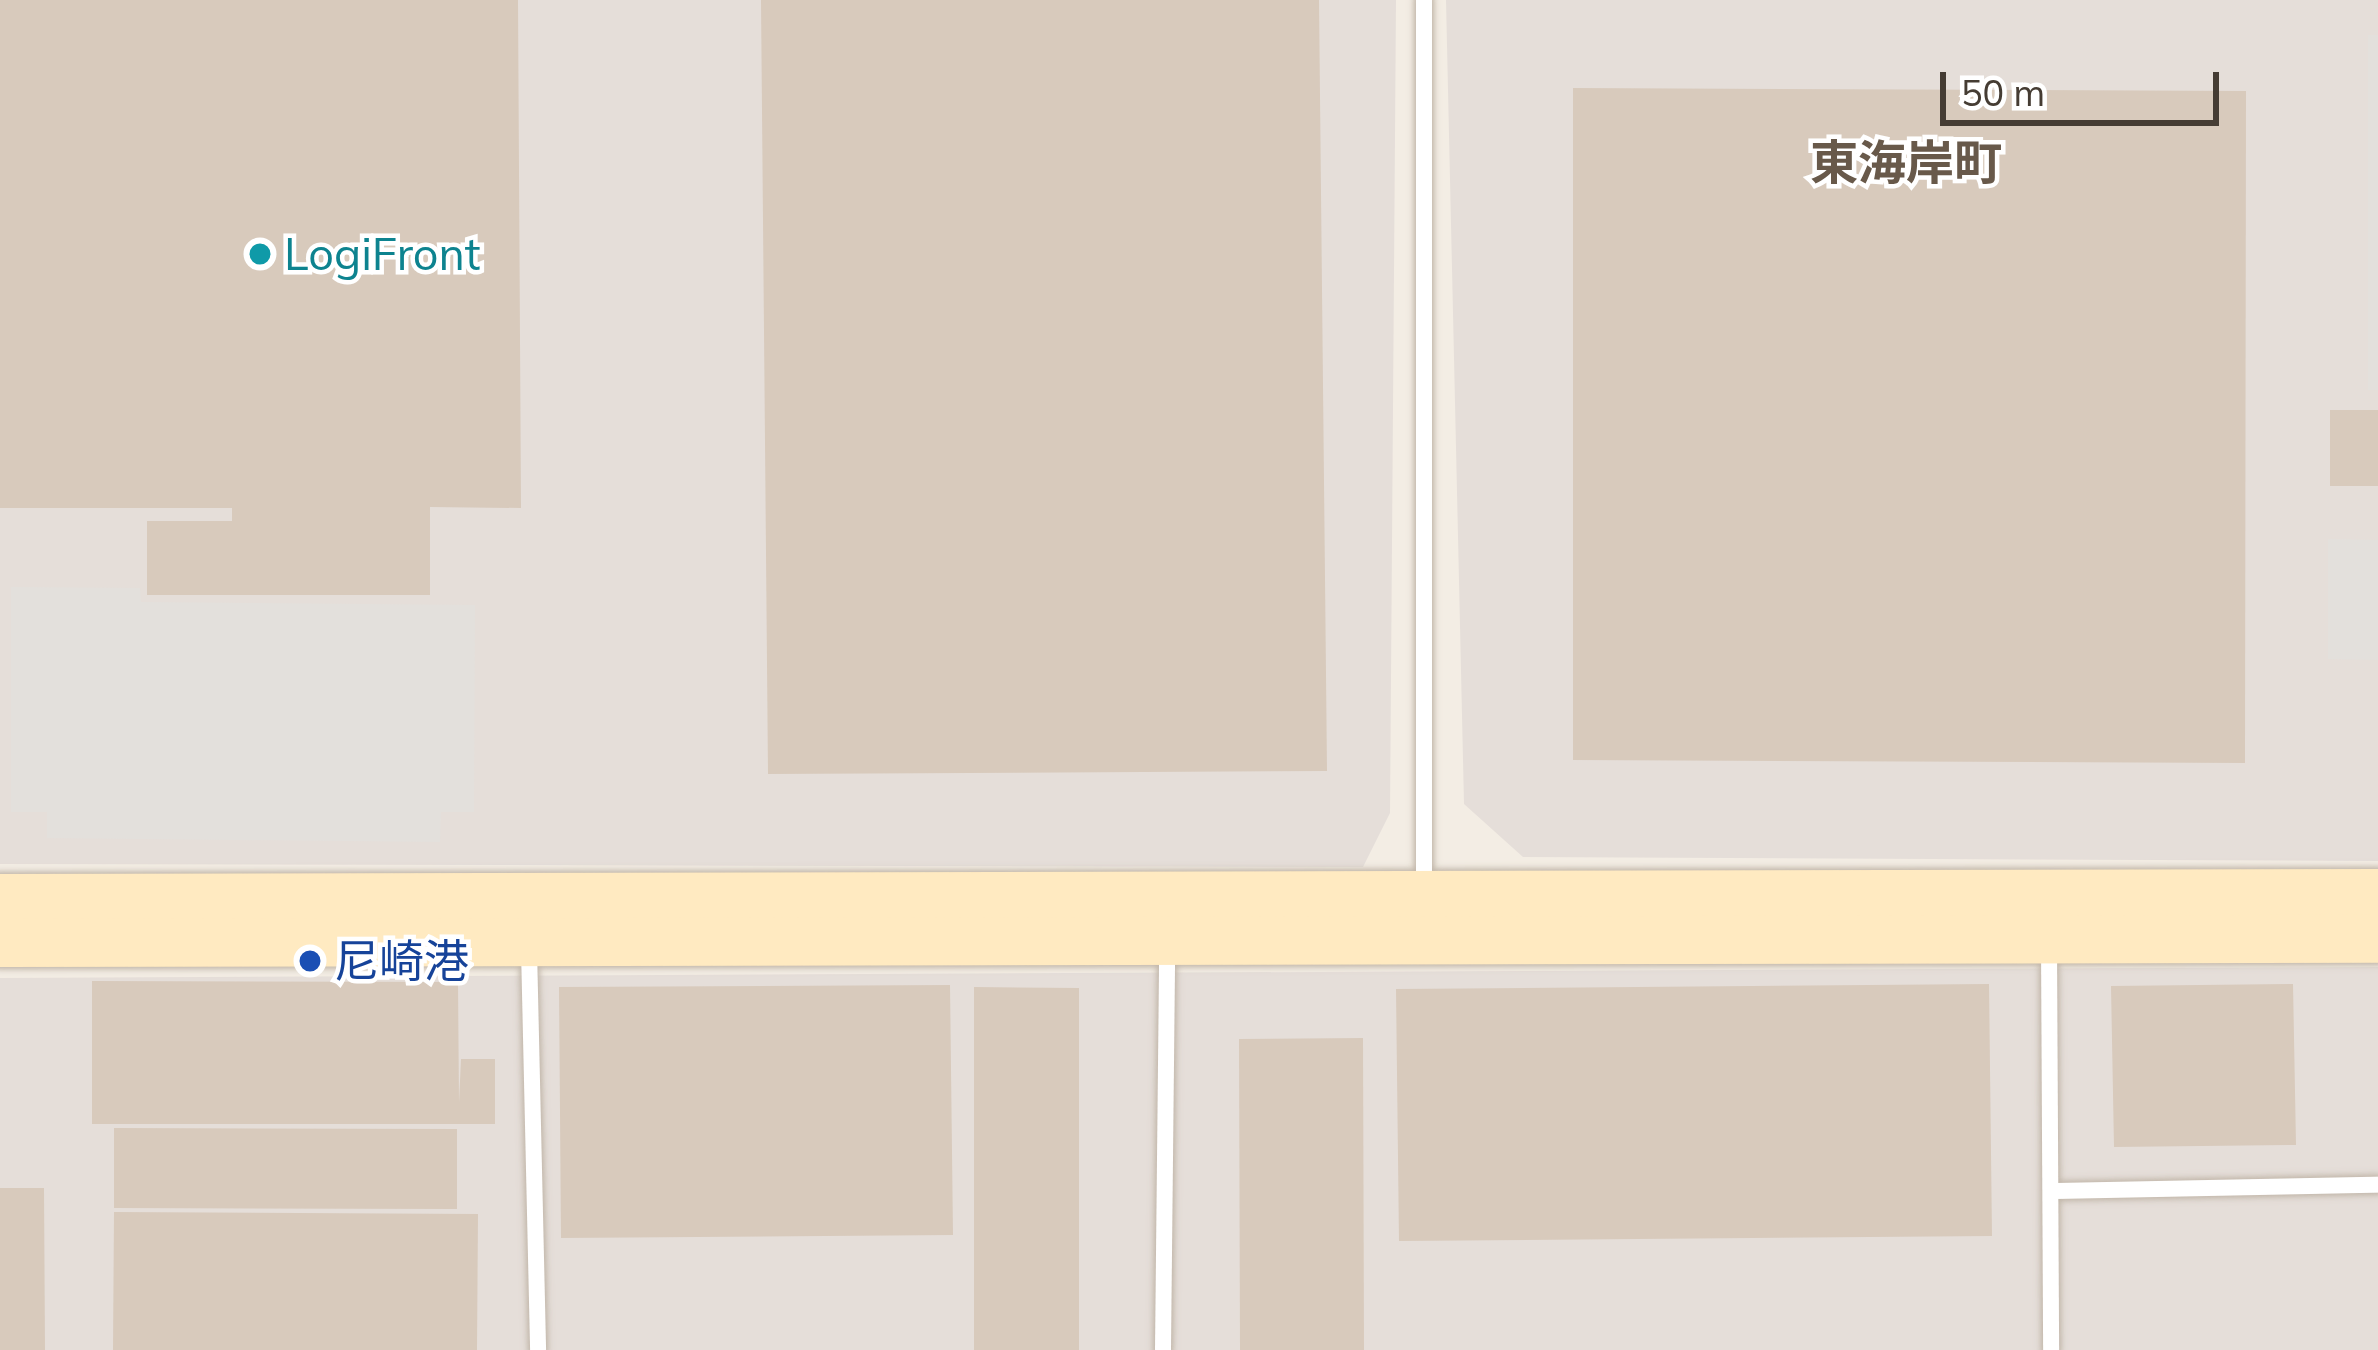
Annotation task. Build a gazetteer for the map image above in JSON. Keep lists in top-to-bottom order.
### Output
{
  "districts": ["東海岸町"],
  "places": ["LogiFront", "尼崎港"],
  "scale_bar": "50 m"
}
